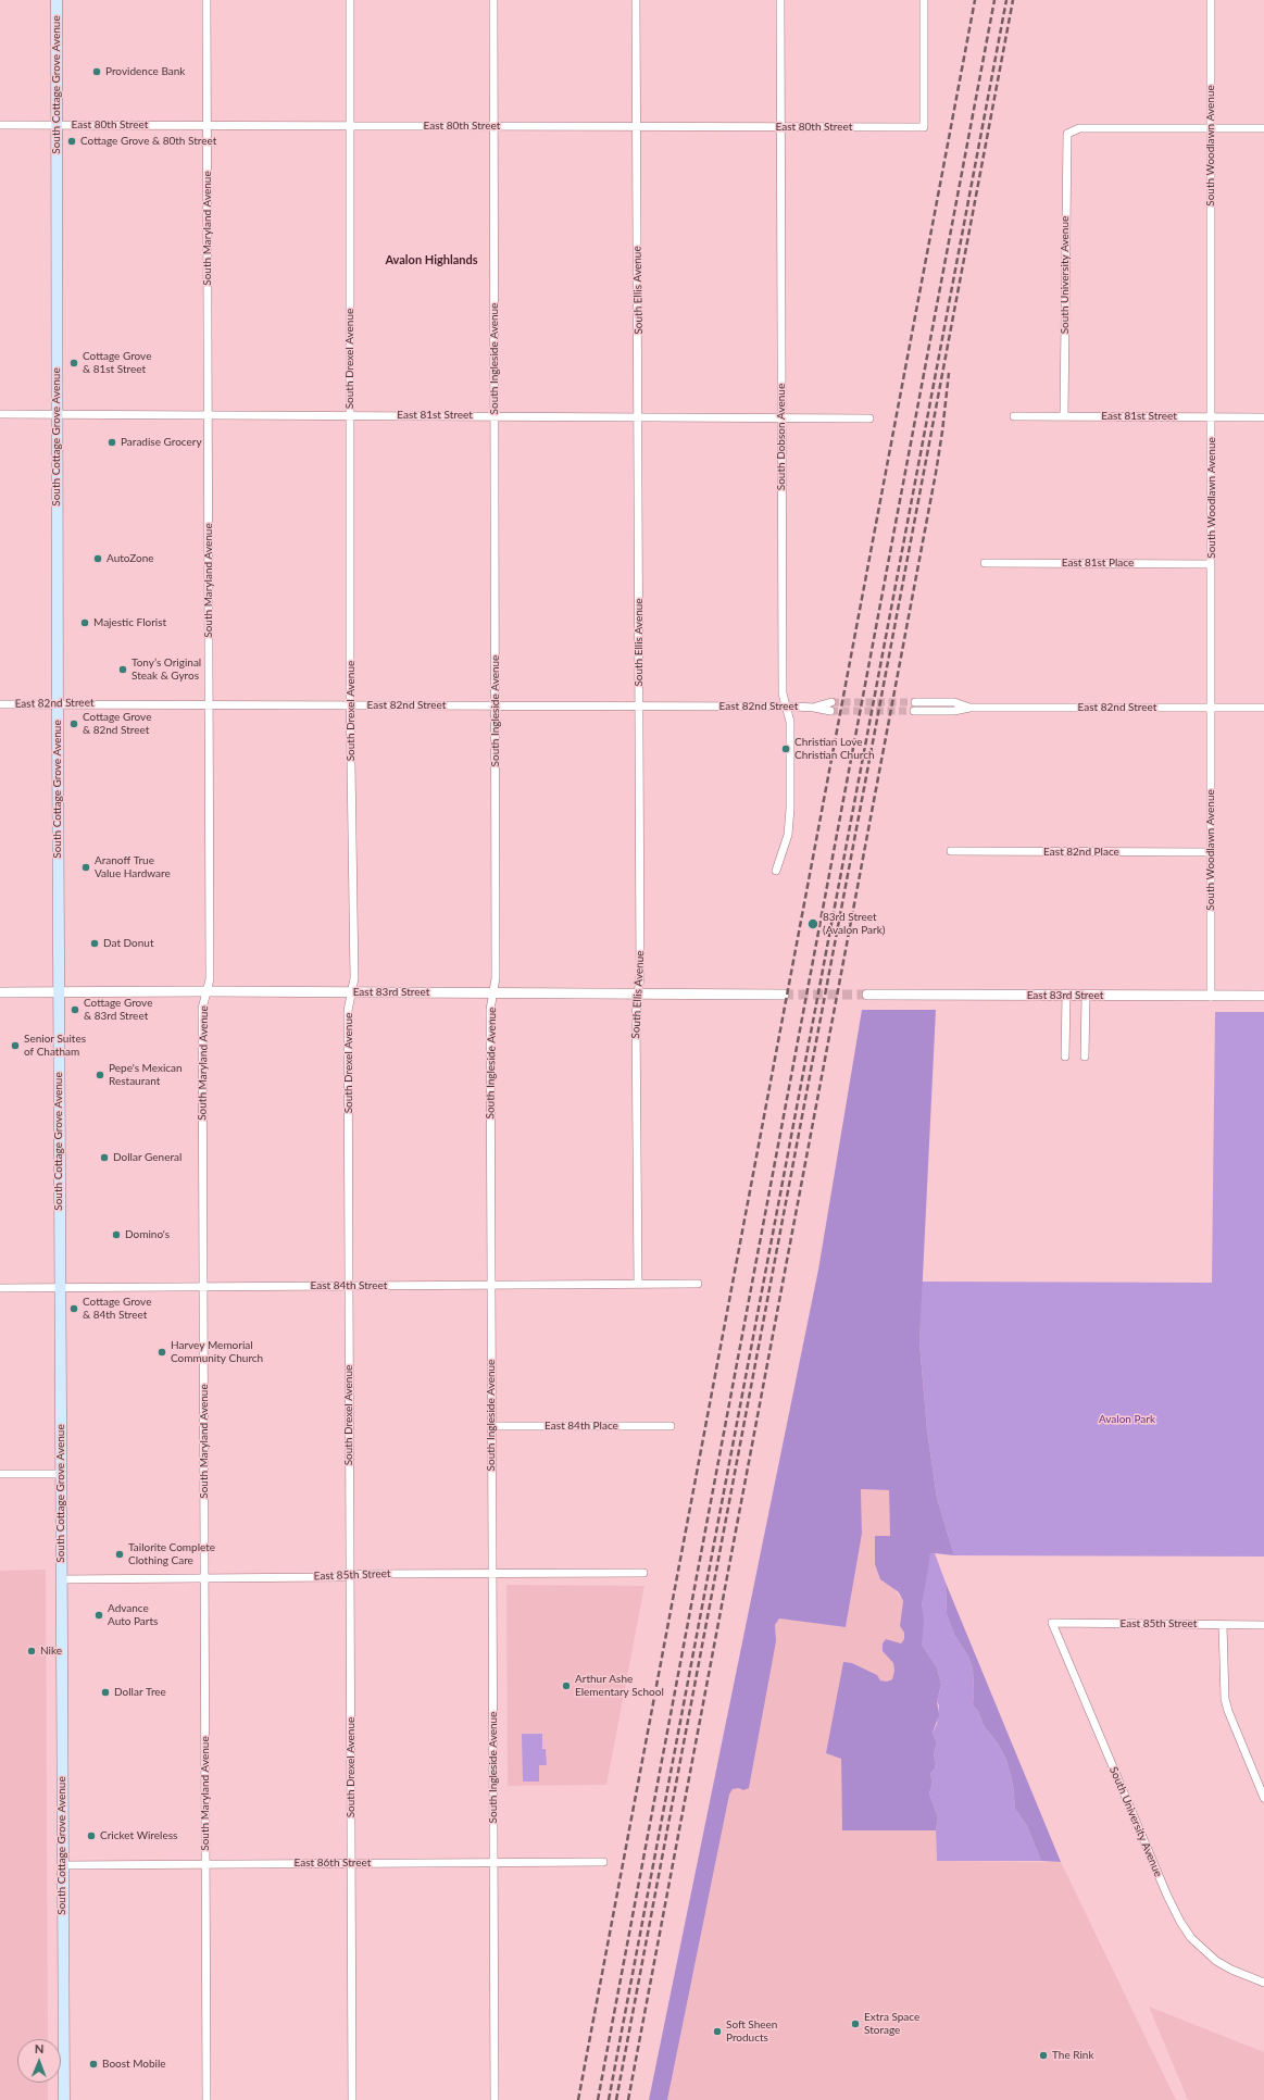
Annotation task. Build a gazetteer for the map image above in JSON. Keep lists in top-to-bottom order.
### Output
{
  "streets": {
    "main road": ["South Cottage Grove Avenue"],
    "street": [
      "East 80th Street",
      "South Woodlawn Avenue",
      "South Maryland Avenue",
      "South University Avenue",
      "South Ellis Avenue",
      "South Drexel Avenue",
      "South Ingleside Avenue",
      "East 81st Street",
      "South Dobson Avenue",
      "East 81st Place",
      "East 82nd Street",
      "East 82nd Place",
      "East 83rd Street",
      "East 84th Street",
      "East 84th Place",
      "East 85th Street",
      "East 86th Street"
    ]
  },
  "crossings": [
    ["South Cottage Grove Avenue", "East 80th Street"],
    ["South Cottage Grove Avenue", "East 81st Street"],
    ["South Cottage Grove Avenue", "East 82nd Street"],
    ["South Cottage Grove Avenue", "East 83rd Street"],
    ["South Cottage Grove Avenue", "East 84th Street"],
    ["South Cottage Grove Avenue", "East 85th Street"],
    ["South Cottage Grove Avenue", "East 86th Street"],
    ["East 80th Street", "South Maryland Avenue"],
    ["East 80th Street", "South Ellis Avenue"],
    ["East 80th Street", "South Drexel Avenue"],
    ["East 80th Street", "South Ingleside Avenue"],
    ["East 80th Street", "South Dobson Avenue"],
    ["South Woodlawn Avenue", "South University Avenue"],
    ["South Woodlawn Avenue", "East 81st Street"],
    ["South Woodlawn Avenue", "East 81st Place"],
    ["South Woodlawn Avenue", "East 82nd Street"],
    ["South Woodlawn Avenue", "East 82nd Place"],
    ["South Woodlawn Avenue", "East 83rd Street"],
    ["South Maryland Avenue", "East 81st Street"],
    ["South Maryland Avenue", "East 82nd Street"],
    ["South Maryland Avenue", "East 83rd Street"],
    ["South Maryland Avenue", "East 84th Street"],
    ["South Maryland Avenue", "East 85th Street"],
    ["South Maryland Avenue", "East 86th Street"],
    ["South University Avenue", "East 81st Street"],
    ["South University Avenue", "East 85th Street"],
    ["South Ellis Avenue", "East 81st Street"],
    ["South Ellis Avenue", "East 82nd Street"],
    ["South Ellis Avenue", "East 83rd Street"],
    ["South Ellis Avenue", "East 84th Street"],
    ["South Drexel Avenue", "East 81st Street"],
    ["South Drexel Avenue", "East 82nd Street"],
    ["South Drexel Avenue", "East 83rd Street"],
    ["South Drexel Avenue", "East 84th Street"],
    ["South Drexel Avenue", "East 85th Street"],
    ["South Drexel Avenue", "East 86th Street"],
    ["South Ingleside Avenue", "East 81st Street"],
    ["South Ingleside Avenue", "East 82nd Street"],
    ["South Ingleside Avenue", "East 83rd Street"],
    ["South Ingleside Avenue", "East 84th Street"],
    ["South Ingleside Avenue", "East 84th Place"],
    ["South Ingleside Avenue", "East 85th Street"],
    ["South Ingleside Avenue", "East 86th Street"],
    ["East 81st Street", "South Dobson Avenue"],
    ["South Dobson Avenue", "East 82nd Street"]
  ],
  "districts": ["Avalon Highlands"],
  "parks": ["Avalon Park"],
  "places": [
    "Providence Bank",
    "Cottage Grove & 80th Street",
    "Cottage Grove & 81st Street",
    "Paradise Grocery",
    "AutoZone",
    "Majestic Florist",
    "Tony’s Original Steak & Gyros",
    "Cottage Grove & 82nd Street",
    "Christian Love Christian Church",
    "Aranoff True Value Hardware",
    "83rd Street (Avalon Park)",
    "Dat Donut",
    "Cottage Grove & 83rd Street",
    "Senior Suites of Chatham",
    "Pepe's Mexican Restaurant",
    "Dollar General",
    "Domino's",
    "Cottage Grove & 84th Street",
    "Harvey Memorial Community Church",
    "Tailorite Complete Clothing Care",
    "Advance Auto Parts",
    "Nike",
    "Arthur Ashe Elementary School",
    "Dollar Tree",
    "Cricket Wireless",
    "Extra Space Storage",
    "Soft Sheen Products",
    "The Rink",
    "Boost Mobile"
  ],
  "north": "top"
}
